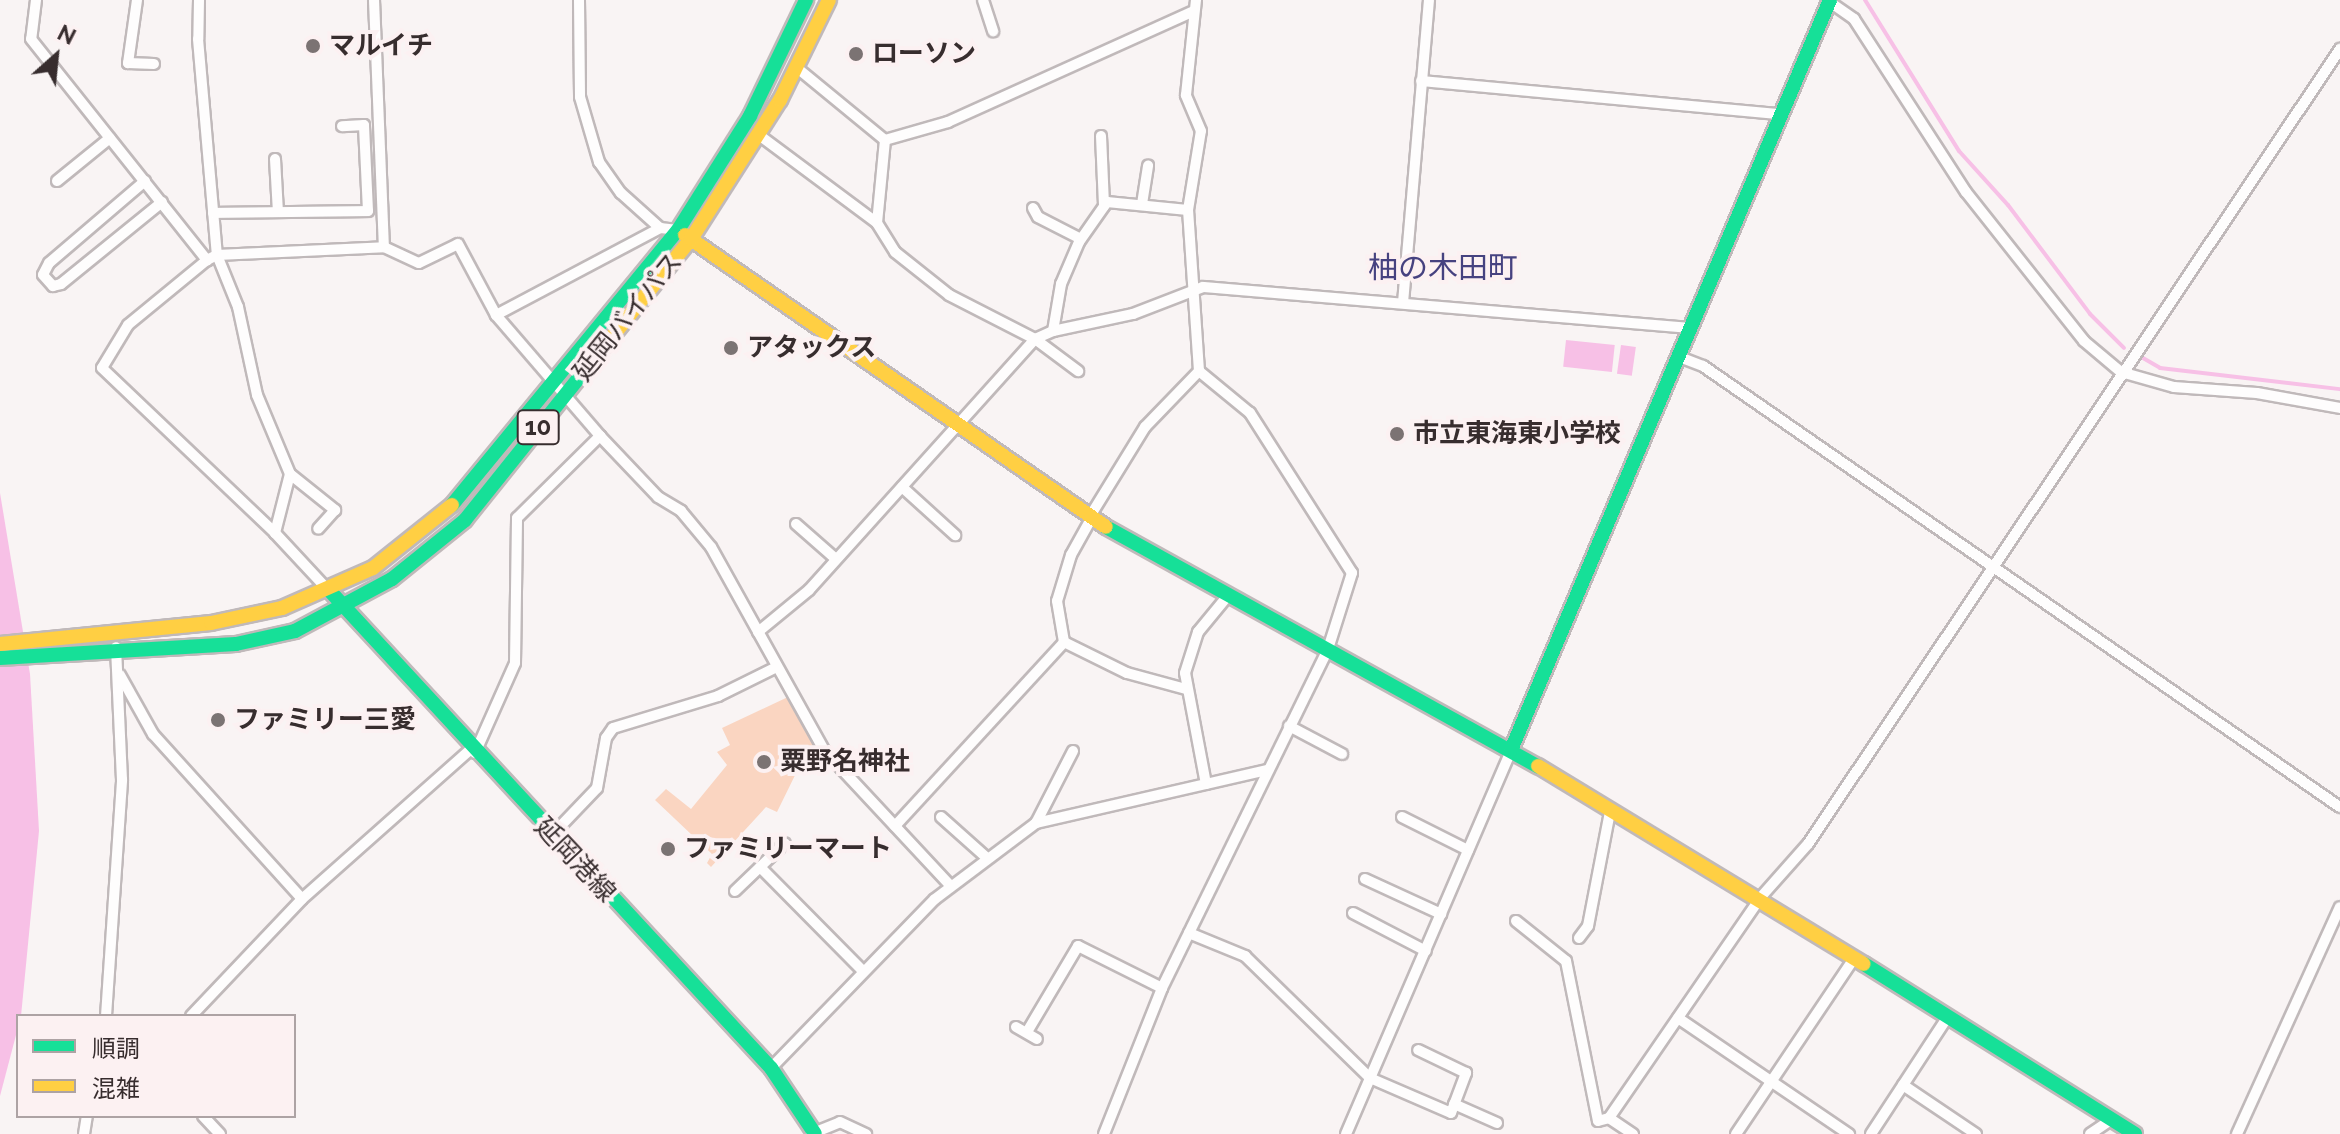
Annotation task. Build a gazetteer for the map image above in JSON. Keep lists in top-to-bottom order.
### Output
{
  "streets": {
    "main road": ["延岡バイパス", "10", "延岡港線"]
  },
  "crossings": [
    ["延岡バイパス", "延岡港線"]
  ],
  "districts": ["柚の木田町"],
  "places": [
    "マルイチ",
    "ローソン",
    "アタックス",
    "市立東海東小学校",
    "ファミリー三愛",
    "粟野名神社",
    "ファミリーマート"
  ],
  "legend": ["順調", "混雑"],
  "north": "top right"
}
